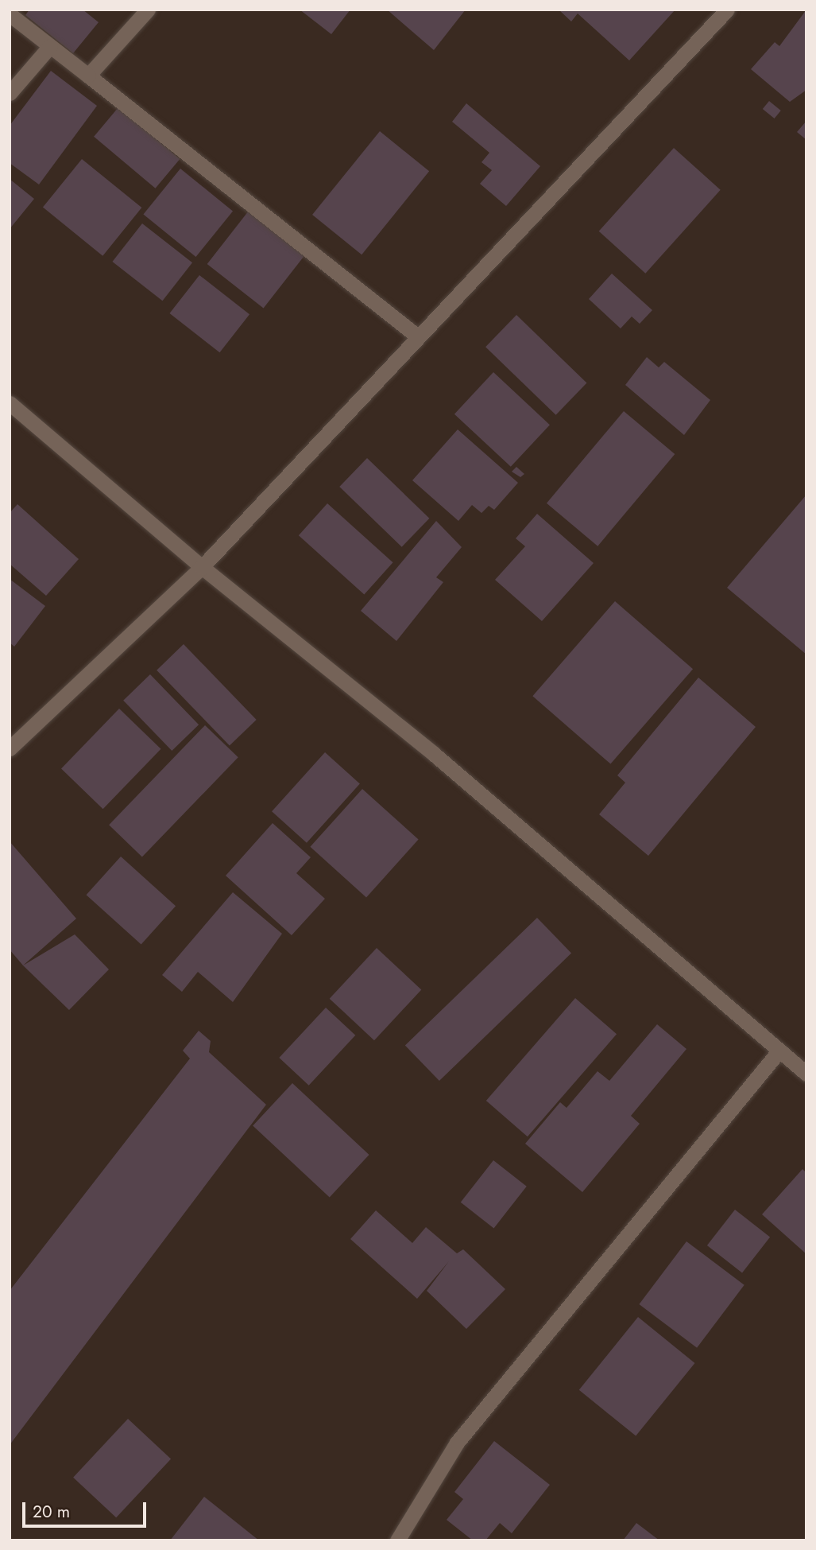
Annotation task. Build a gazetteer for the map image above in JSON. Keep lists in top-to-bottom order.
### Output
{
  "scale_bar": "20 m"
}
